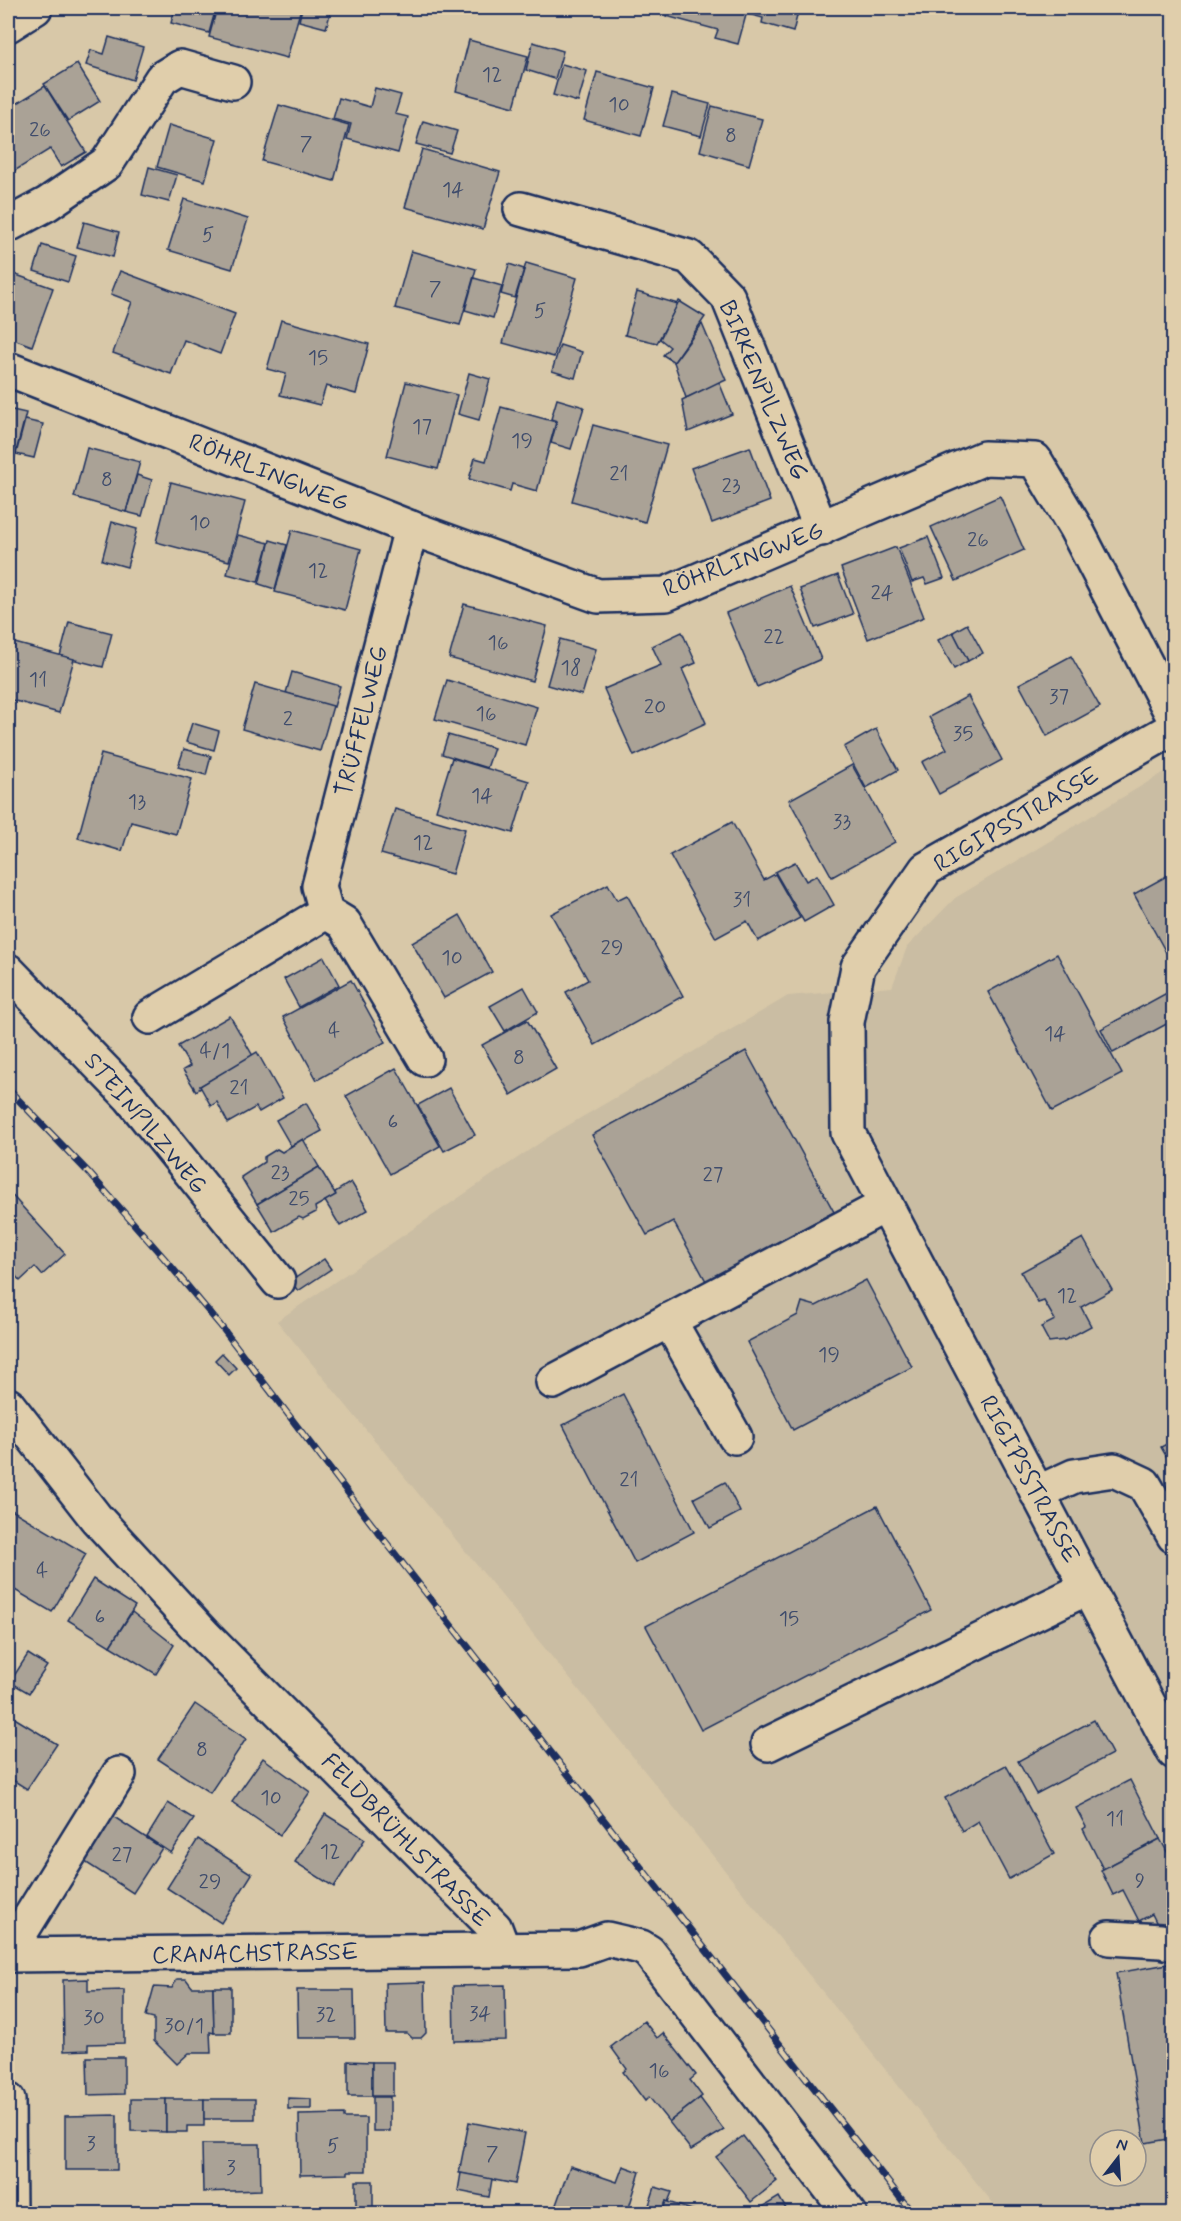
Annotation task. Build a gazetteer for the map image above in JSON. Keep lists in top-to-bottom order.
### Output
{
  "streets": {
    "street": [
      "BIRKENPILZWEG",
      "RÖHRLINGWEG",
      "TRÜFFELWEG",
      "RIGIPSSTRASSE",
      "STEINPILZWEG",
      "FELDBRÜHLSTRASSE",
      "CRANACHSTRASSE"
    ]
  },
  "crossings": [
    ["BIRKENPILZWEG", "RÖHRLINGWEG"],
    ["RÖHRLINGWEG", "TRÜFFELWEG"],
    ["FELDBRÜHLSTRASSE", "CRANACHSTRASSE"]
  ],
  "house_numbers": [
    "12",
    "10",
    "26",
    "8",
    "7",
    "14",
    "5",
    "7",
    "5",
    "15",
    "17",
    "19",
    "21",
    "8",
    "23",
    "10",
    "26",
    "12",
    "24",
    "22",
    "16",
    "18",
    "11",
    "37",
    "20",
    "16",
    "2",
    "35",
    "14",
    "13",
    "33",
    "12",
    "31",
    "29",
    "10",
    "4",
    "14",
    "4/1",
    "8",
    "21",
    "6",
    "23",
    "27",
    "25",
    "12",
    "19",
    "21",
    "4",
    "6",
    "15",
    "8",
    "10",
    "11",
    "12",
    "27",
    "9",
    "29",
    "34",
    "32",
    "30",
    "30/1",
    "16",
    "3",
    "5",
    "7",
    "3"
  ],
  "north": "top"
}
